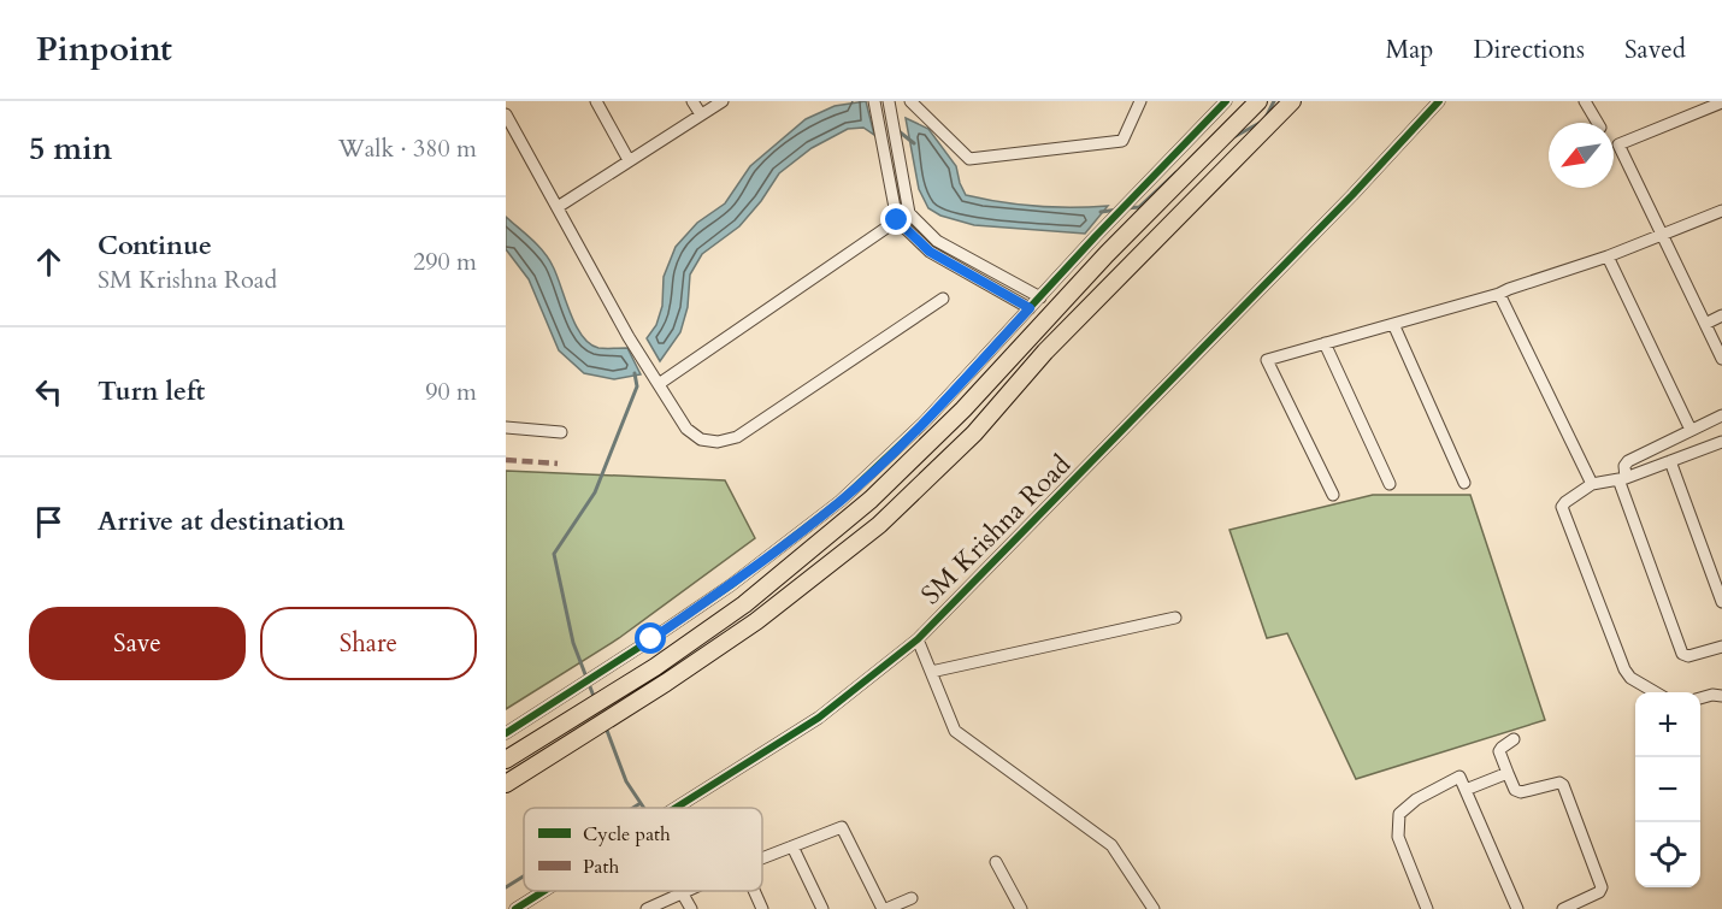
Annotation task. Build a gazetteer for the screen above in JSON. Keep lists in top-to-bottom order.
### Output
{
  "streets": {
    "street": ["SM Krishna Road"]
  },
  "legend": ["Cycle path", "Path"],
  "north": "bottom left",
  "page": {
    "header": "Pinpoint",
    "nav": ["Map", "Directions", "Saved"],
    "heading": ["5 min", "Walk · 380 m"],
    "list": [
      ["Continue", "SM Krishna Road", "290 m"],
      ["Turn left", "90 m"],
      "Arrive at destination"
    ],
    "buttons": ["Save", "Share"],
    "map_buttons": ["+", "−"]
  }
}
